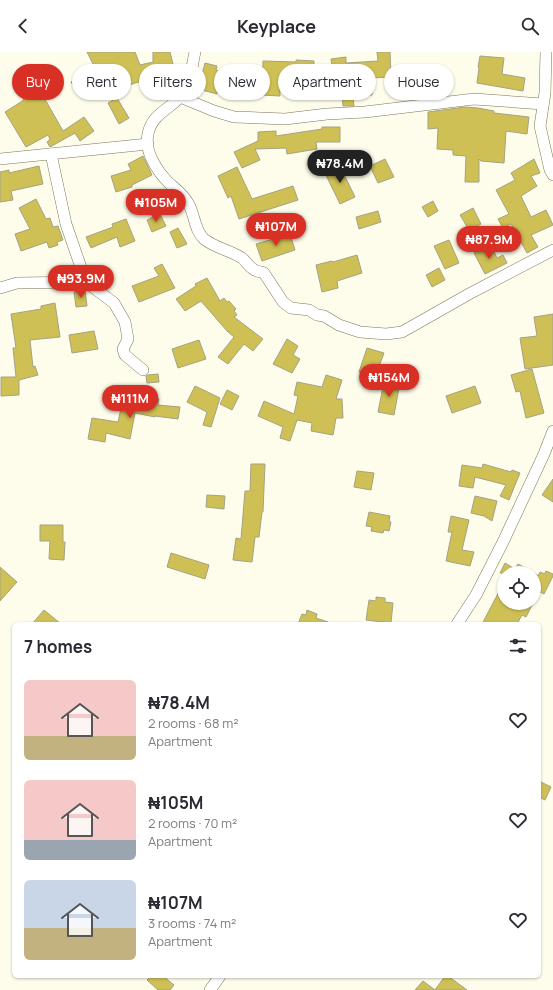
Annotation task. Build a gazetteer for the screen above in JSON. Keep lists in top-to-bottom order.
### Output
{
  "page": {
    "header": "Keyplace",
    "chip": [
      "Buy",
      "Rent",
      "Filters",
      "New",
      "Apartment",
      "House"
    ],
    "price": [
      "₦78.4M",
      "₦105M",
      "₦107M",
      "₦87.9M",
      "₦93.9M",
      "₦154M",
      "₦111M"
    ],
    "heading": "7 homes",
    "list": [
      {
        "name": "₦78.4M",
        "note": "2 rooms · 68 m² · Apartment"
      },
      {
        "name": "₦105M",
        "note": "2 rooms · 70 m² · Apartment"
      },
      {
        "name": "₦107M",
        "note": "3 rooms · 74 m² · Apartment"
      }
    ]
  }
}
